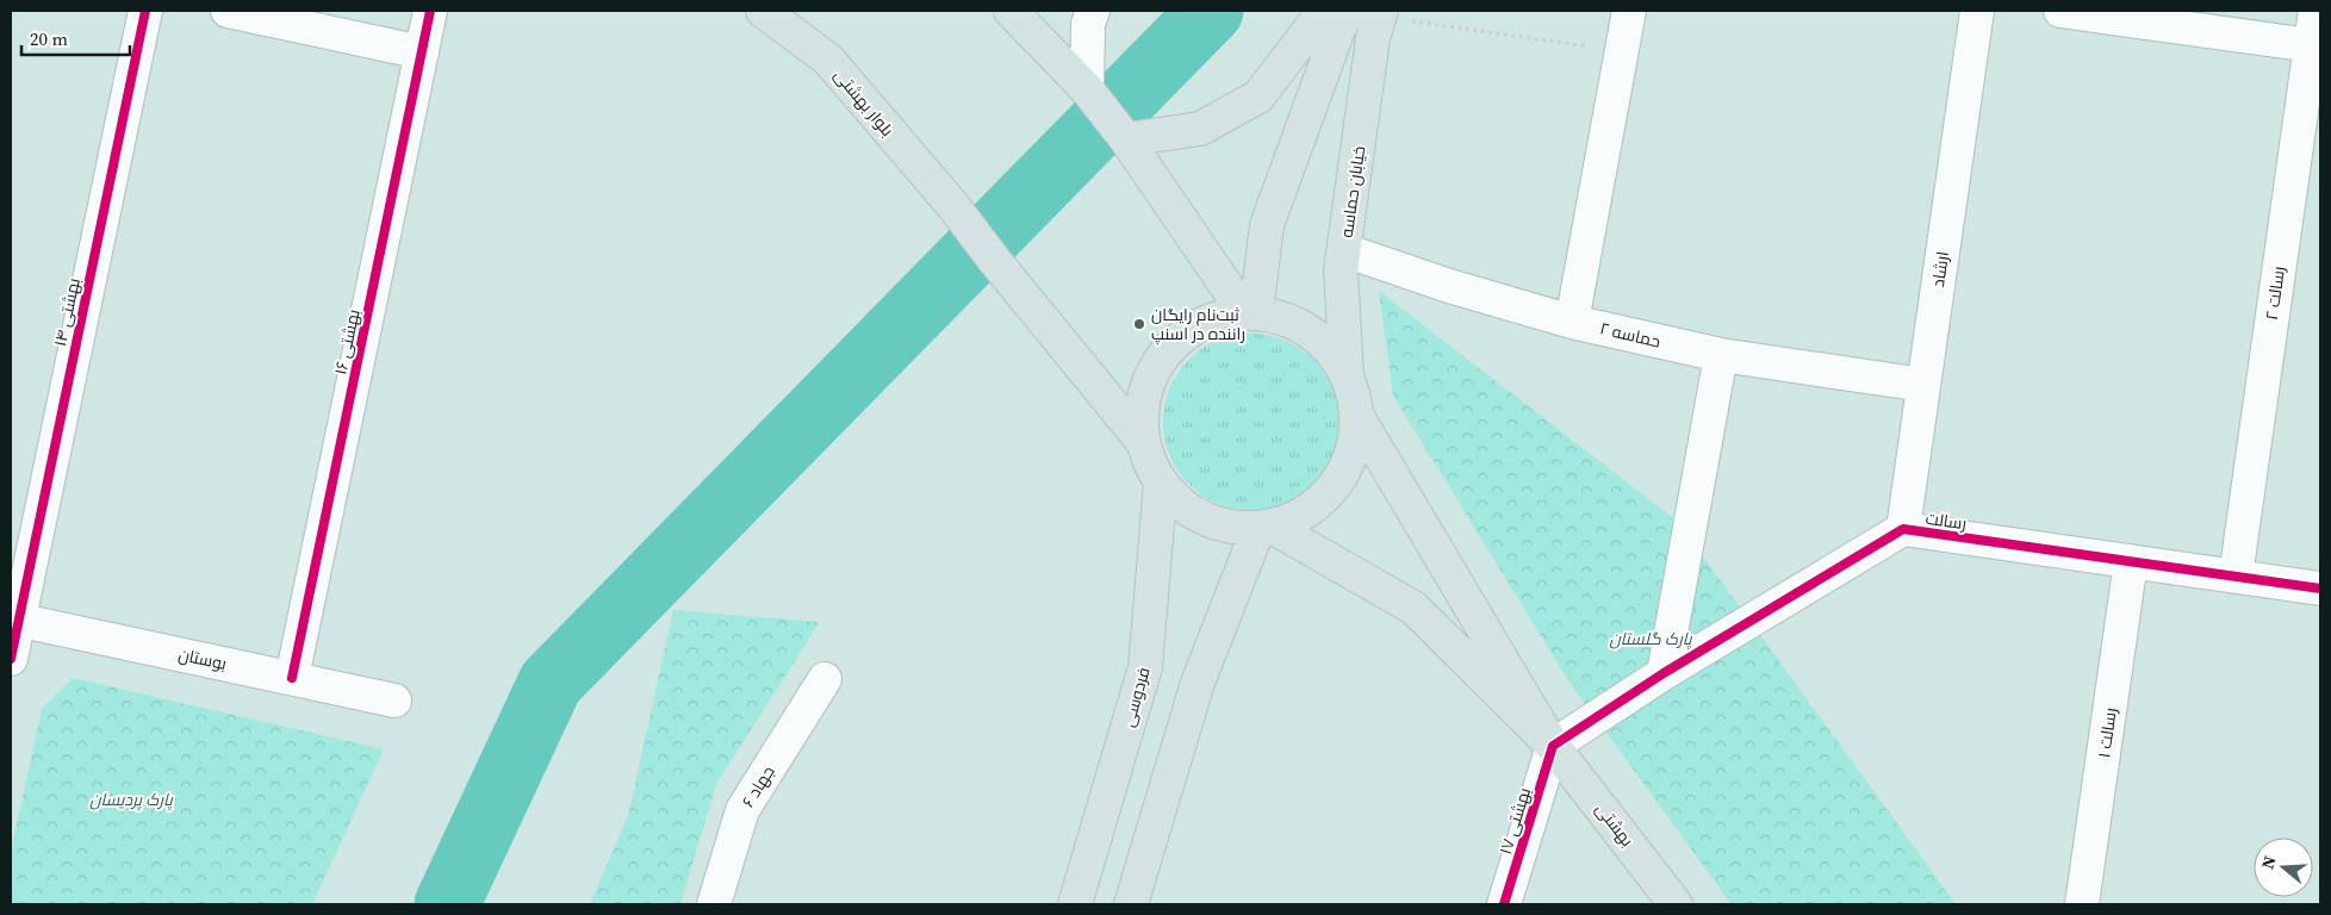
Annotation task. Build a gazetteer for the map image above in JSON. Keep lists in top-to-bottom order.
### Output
{
  "streets": {
    "main road": [
      "بلوار بهشتی",
      "خیابان حماسه",
      "فردوسی",
      "بهشتی"
    ],
    "street": [
      "ارشاد",
      "رسالت ۲",
      "بهشتی ۱۴",
      "حماسه ۲",
      "بهشتی ۱۶",
      "رسالت",
      "بوستان",
      "رسالت ۱",
      "جهاد ۶",
      "بهشتی ۱۷"
    ]
  },
  "crossings": [
    ["خیابان حماسه", "حماسه ۲"],
    ["ارشاد", "حماسه ۲"],
    ["ارشاد", "رسالت"],
    ["رسالت ۲", "رسالت"],
    ["بهشتی ۱۴", "بوستان"],
    ["بهشتی ۱۶", "بوستان"],
    ["رسالت", "رسالت ۱"],
    ["رسالت", "بهشتی ۱۷"],
    ["رسالت", "بهشتی"],
    ["بهشتی ۱۷", "بهشتی"]
  ],
  "parks": ["پارک گلستان", "پارک پردیسان"],
  "places": ["ثبت‌نام رایگان راننده در اسنپ"],
  "scale_bar": "20 m",
  "north": "left"
}
